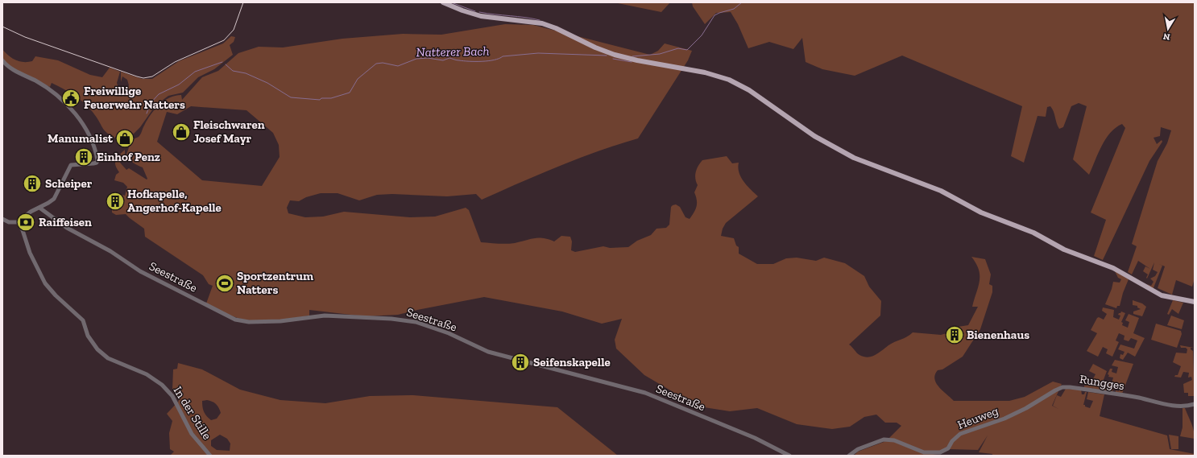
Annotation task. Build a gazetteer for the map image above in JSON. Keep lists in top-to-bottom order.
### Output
{
  "streets": {
    "street": [
      "Seestraße",
      "Rungges",
      "In der Stille",
      "Heuweg"
    ]
  },
  "crossings": [
    ["Rungges", "Heuweg"]
  ],
  "water": ["Natterer Bach"],
  "places": {
    "public building": ["Freiwillige Feuerwehr Natters"],
    "shop": ["Fleischwaren Josef Mayr", "Manumalist"],
    "building": [
      "Einhof Penz",
      "Scheiper",
      "Hofkapelle, Angerhof-Kapelle",
      "Bienenhaus",
      "Seifenskapelle"
    ],
    "bank": ["Raiffeisen"],
    "sports": ["Sportzentrum Natters"]
  },
  "north": "bottom"
}
